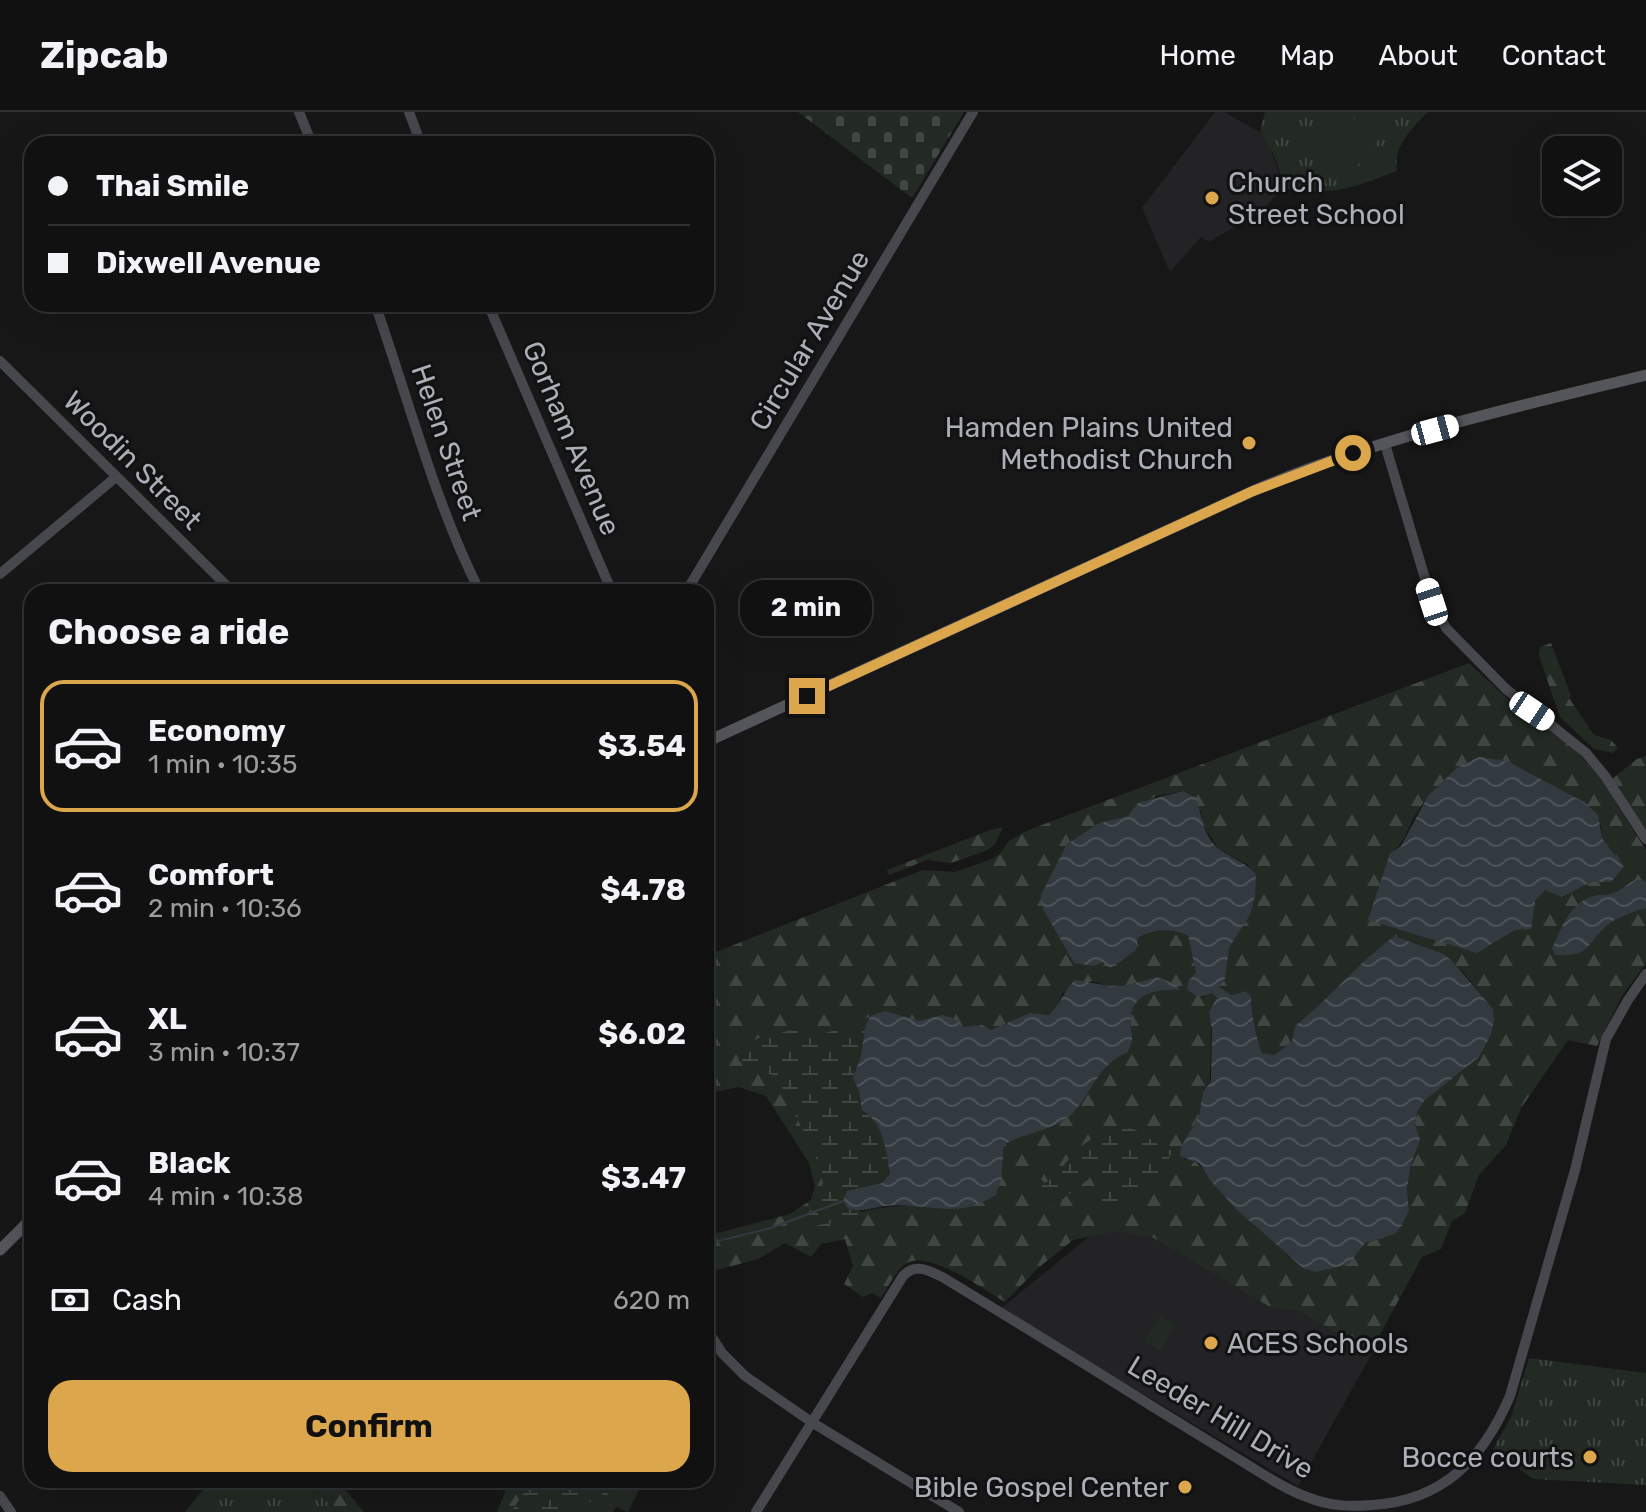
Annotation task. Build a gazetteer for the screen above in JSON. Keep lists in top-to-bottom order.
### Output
{
  "streets": {
    "street": [
      "Circular Avenue",
      "Gorham Avenue",
      "Helen Street",
      "Woodin Street",
      "Leeder Hill Drive"
    ]
  },
  "places": [
    "Church Street School",
    "Hamden Plains United Methodist Church",
    "ACES Schools",
    "Bocce courts",
    "Bible Gospel Center"
  ],
  "page": {
    "header": "Zipcab",
    "nav": [
      "Home",
      "Map",
      "About",
      "Contact"
    ],
    "banner": ["Thai Smile", "Dixwell Avenue"],
    "bubble": "2 min",
    "heading": "Choose a ride",
    "list": [
      {
        "name": "Economy",
        "note": "1 min · 10:35",
        "value": "$3.54"
      },
      {
        "name": "Comfort",
        "note": "2 min · 10:36",
        "value": "$4.78"
      },
      {
        "name": "XL",
        "note": "3 min · 10:37",
        "value": "$6.02"
      },
      {
        "name": "Black",
        "note": "4 min · 10:38",
        "value": "$3.47"
      }
    ],
    "pay": ["Cash", "620 m"],
    "buttons": "Confirm"
  }
}
